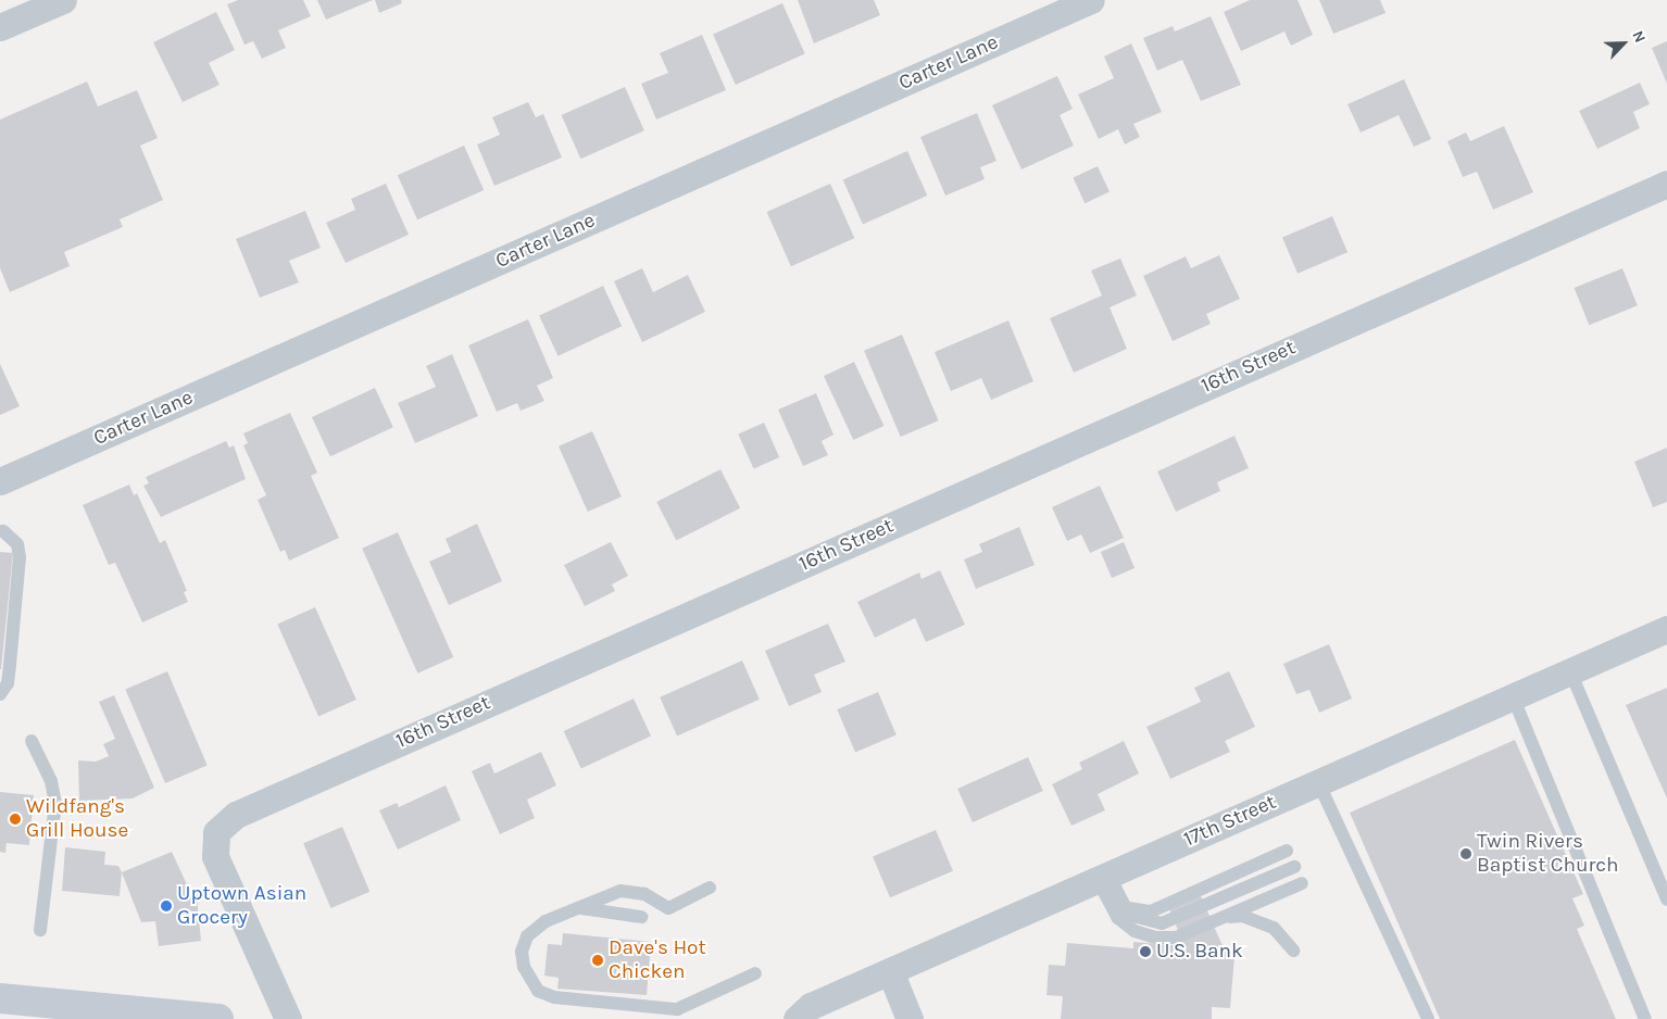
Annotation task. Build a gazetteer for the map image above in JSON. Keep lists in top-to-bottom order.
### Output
{
  "streets": {
    "street": ["Carter Lane", "16th Street", "17th Street"]
  },
  "places": [
    "Wildfang's Grill House",
    "Twin Rivers Baptist Church",
    "Uptown Asian Grocery",
    "U.S. Bank",
    "Dave's Hot Chicken"
  ],
  "north": "top right"
}
